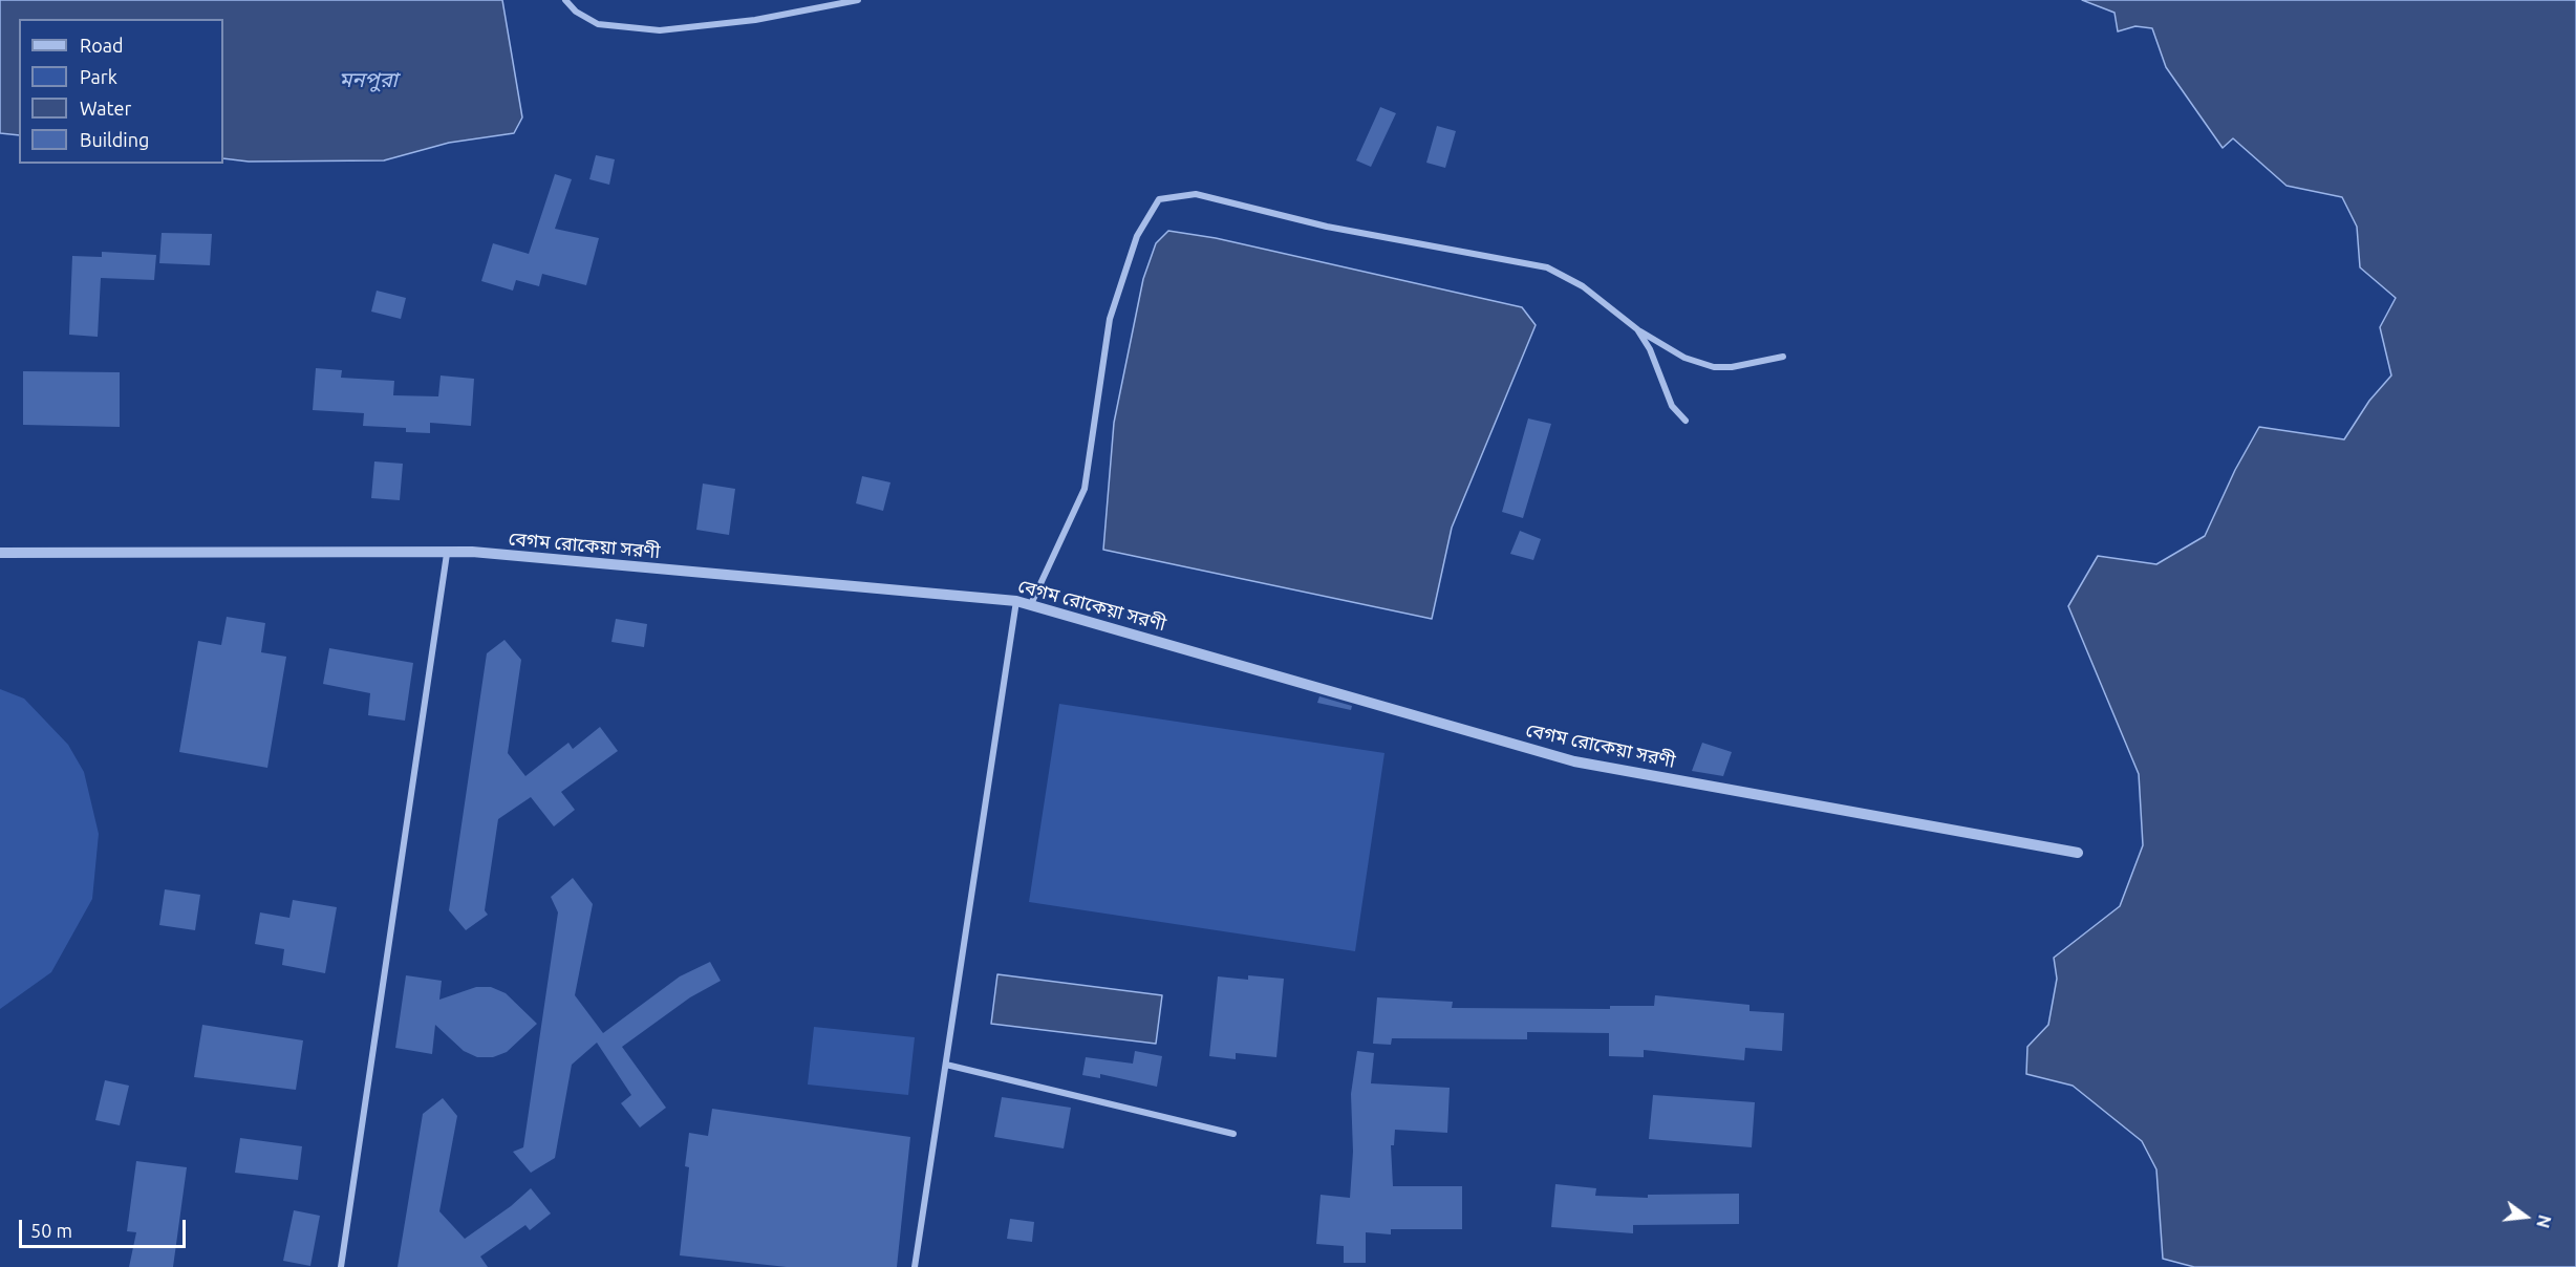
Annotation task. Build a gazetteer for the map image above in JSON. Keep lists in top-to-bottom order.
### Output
{
  "streets": {
    "street": ["বেগম রোকেয়া সরণী"]
  },
  "water": ["মনপুরা"],
  "legend": [
    "Road",
    "Park",
    "Water",
    "Building"
  ],
  "scale_bar": "50 m",
  "north": "right"
}
